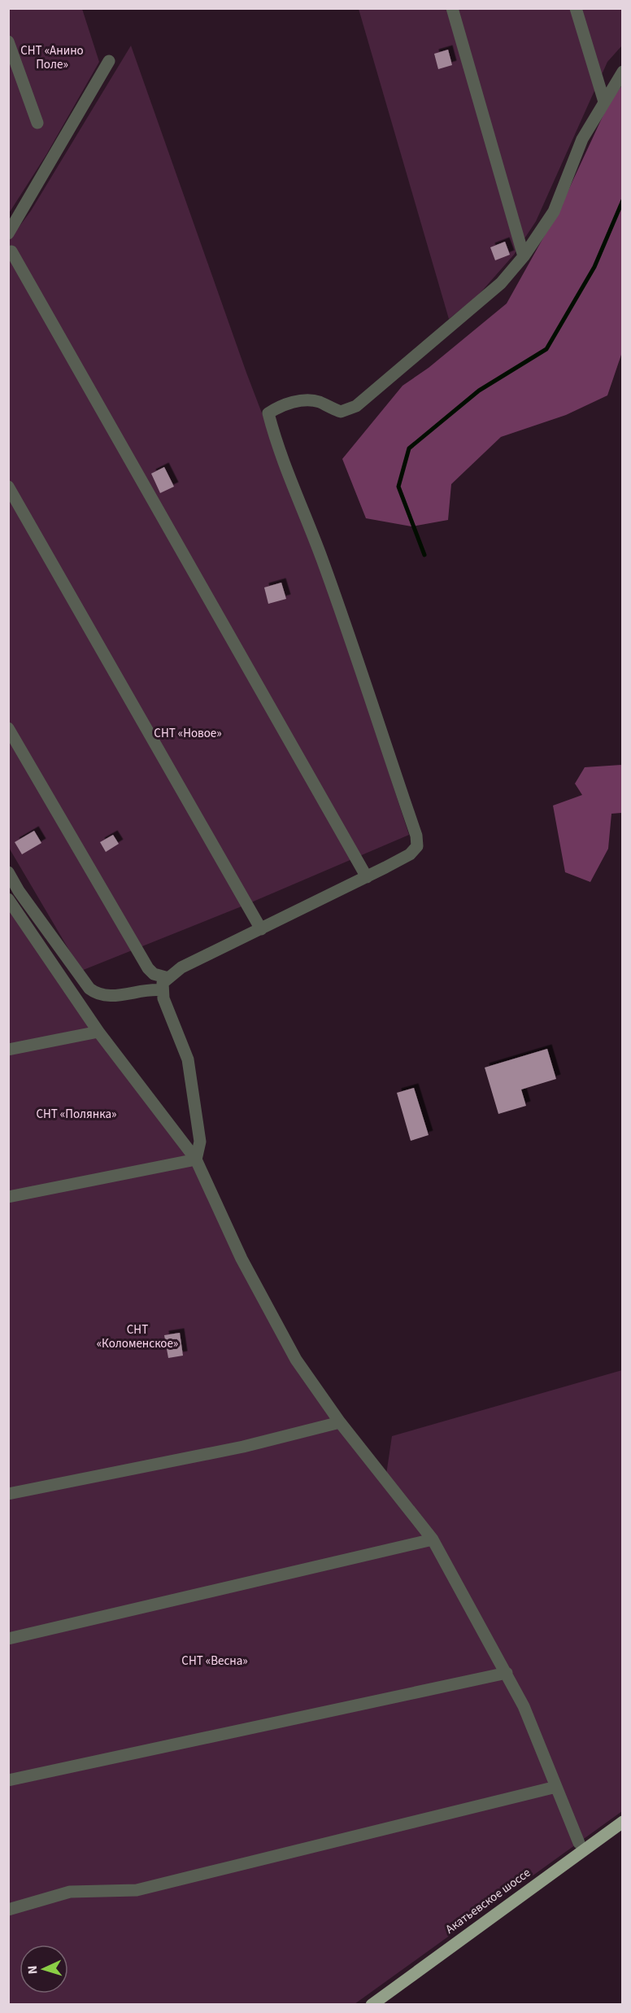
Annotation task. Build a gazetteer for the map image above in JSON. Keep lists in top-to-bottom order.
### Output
{
  "streets": {
    "main road": ["Акатьевское шоссе"]
  },
  "parks": [
    "СНТ «Анино Поле»",
    "СНТ «Новое»",
    "СНТ «Полянка»",
    "СНТ «Коломенское»",
    "СНТ «Весна»"
  ],
  "north": "left"
}
